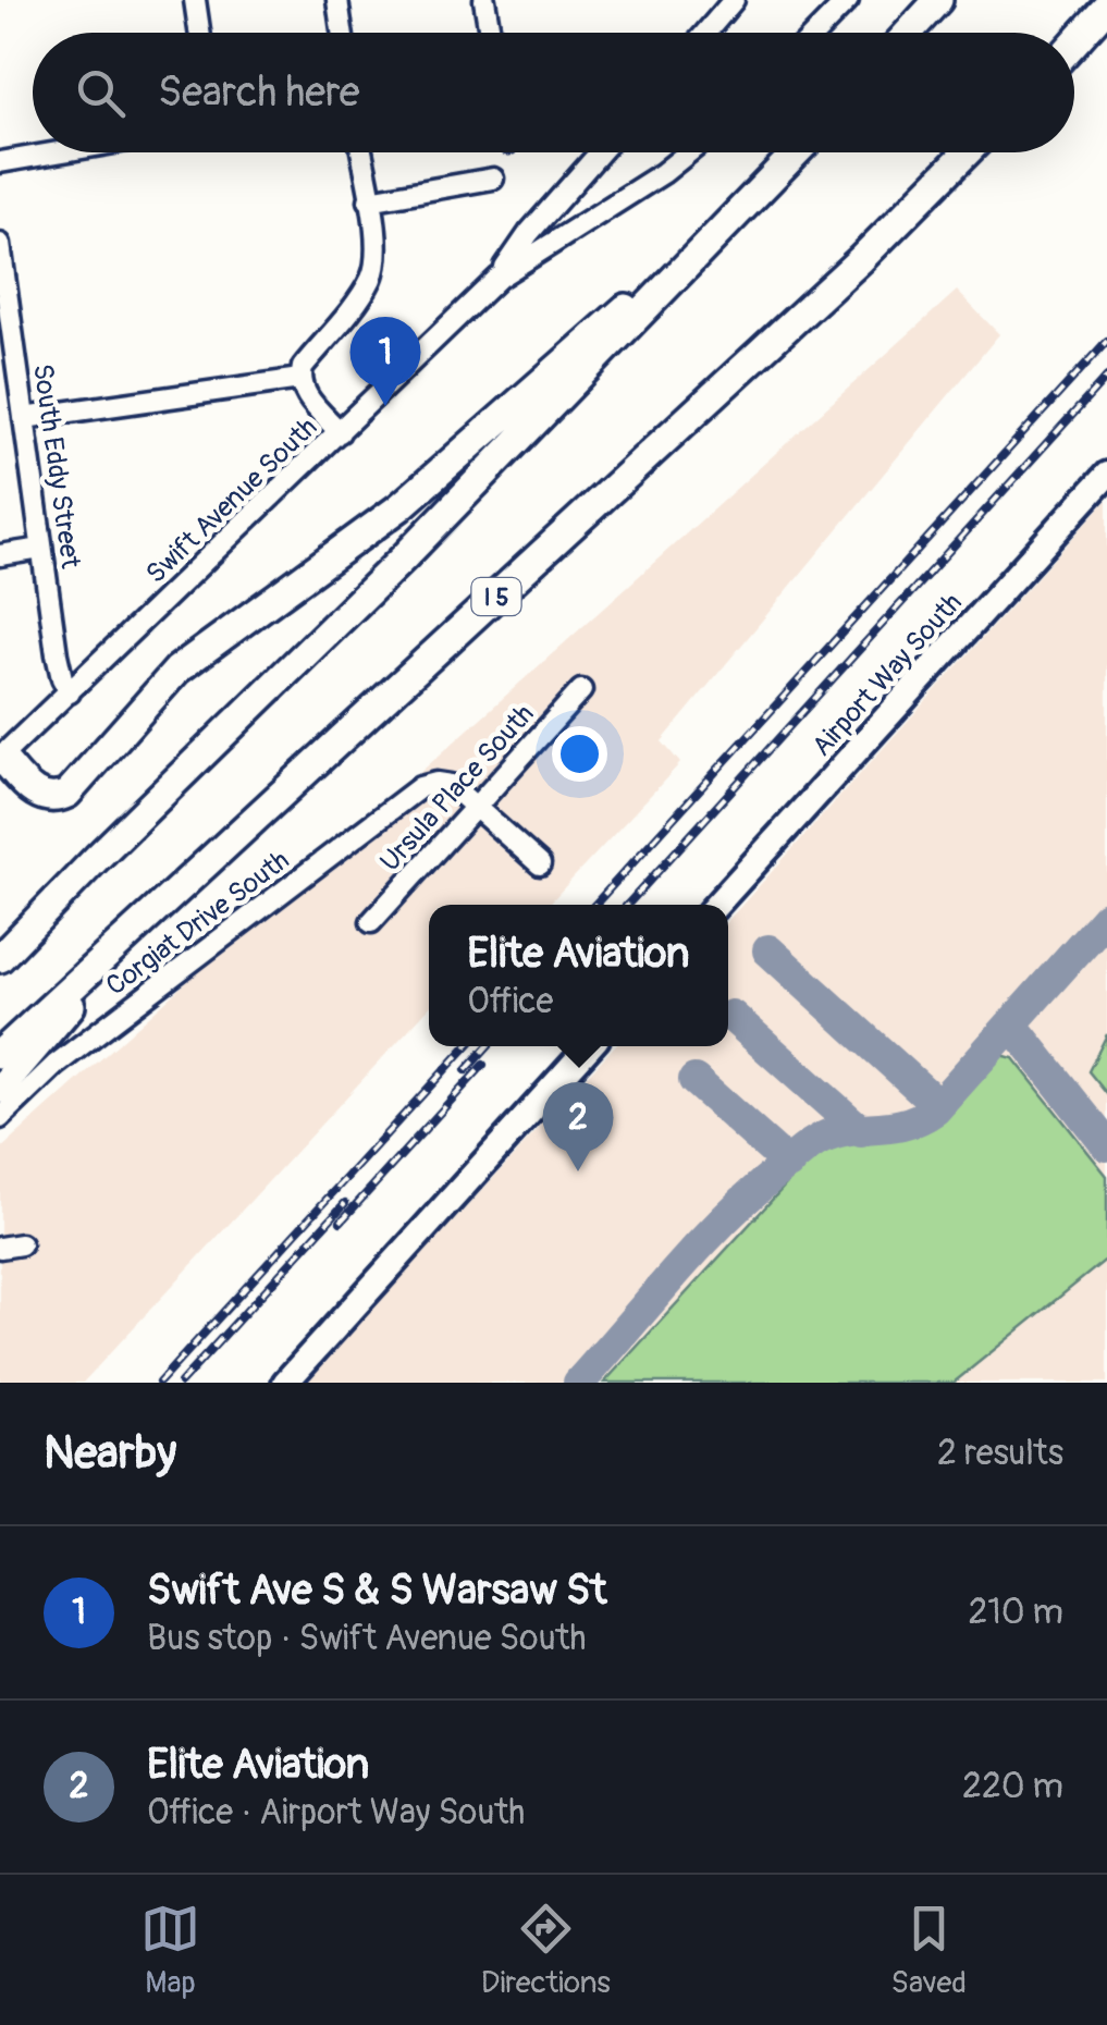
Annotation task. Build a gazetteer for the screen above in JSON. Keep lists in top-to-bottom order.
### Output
{
  "streets": {
    "highway": ["I 5"],
    "main road": ["Airport Way South"],
    "street": [
      "South Eddy Street",
      "Swift Avenue South",
      "Ursula Place South",
      "Corgiat Drive South"
    ]
  },
  "crossings": [
    ["South Eddy Street", "Swift Avenue South"],
    ["Ursula Place South", "Corgiat Drive South"]
  ],
  "page": {
    "search": "Search here",
    "pins": ["1", "2"],
    "popup": ["Elite Aviation", "Office"],
    "heading": ["Nearby", "2 results"],
    "list": [
      {
        "mark": "1",
        "name": "Swift Ave S & S Warsaw St",
        "note": "Bus stop · Swift Avenue South",
        "value": "210 m"
      },
      {
        "mark": "2",
        "name": "Elite Aviation",
        "note": "Office · Airport Way South",
        "value": "220 m"
      }
    ],
    "nav": ["Map", "Directions", "Saved"]
  }
}
